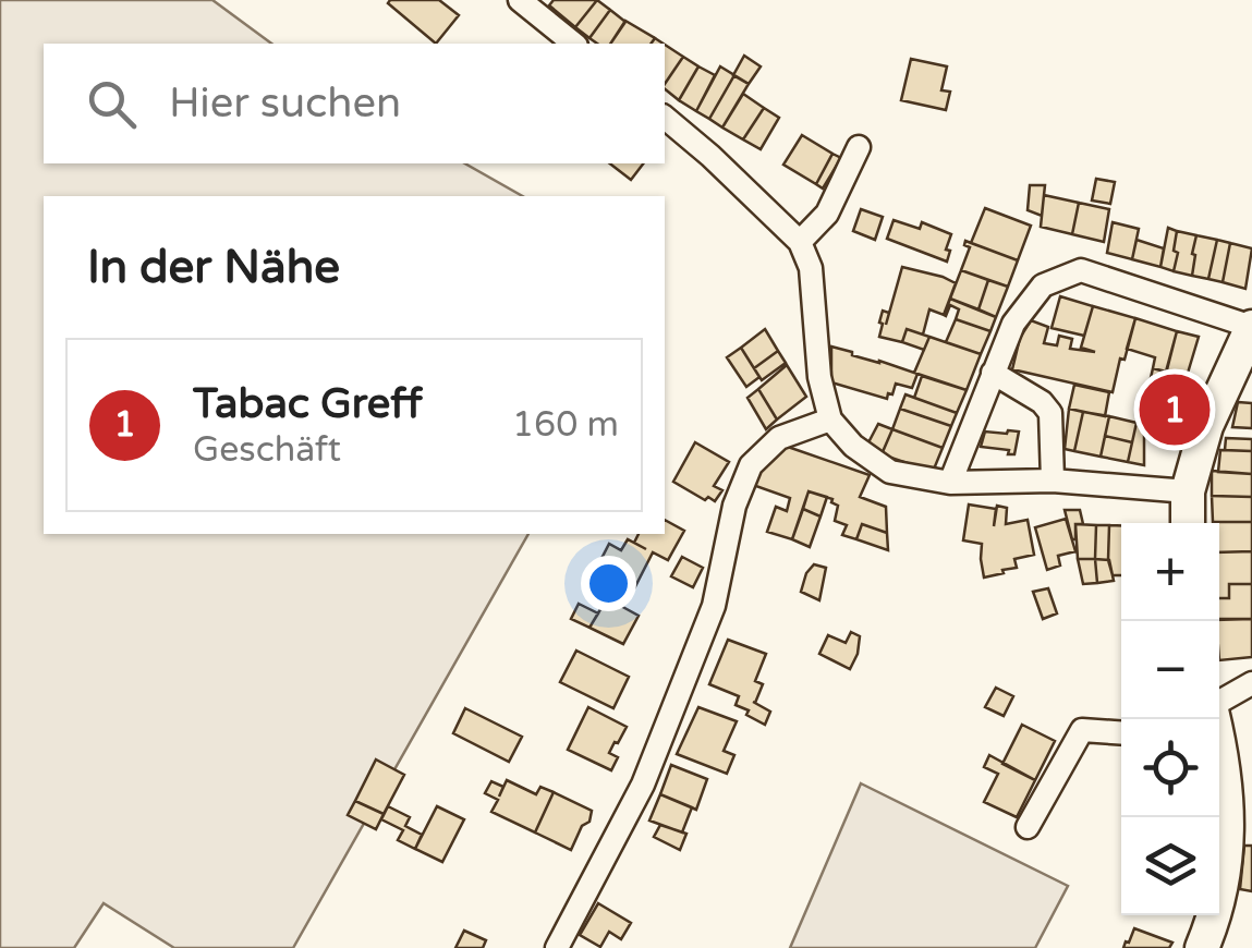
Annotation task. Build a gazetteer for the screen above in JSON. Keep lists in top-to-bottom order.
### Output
{
  "page": {
    "search": "Hier suchen",
    "heading": "In der Nähe",
    "list": [
      {
        "mark": "1",
        "name": "Tabac Greff",
        "note": "Geschäft",
        "value": "160 m"
      }
    ],
    "pins": "1",
    "map_buttons": ["+", "−"]
  }
}
